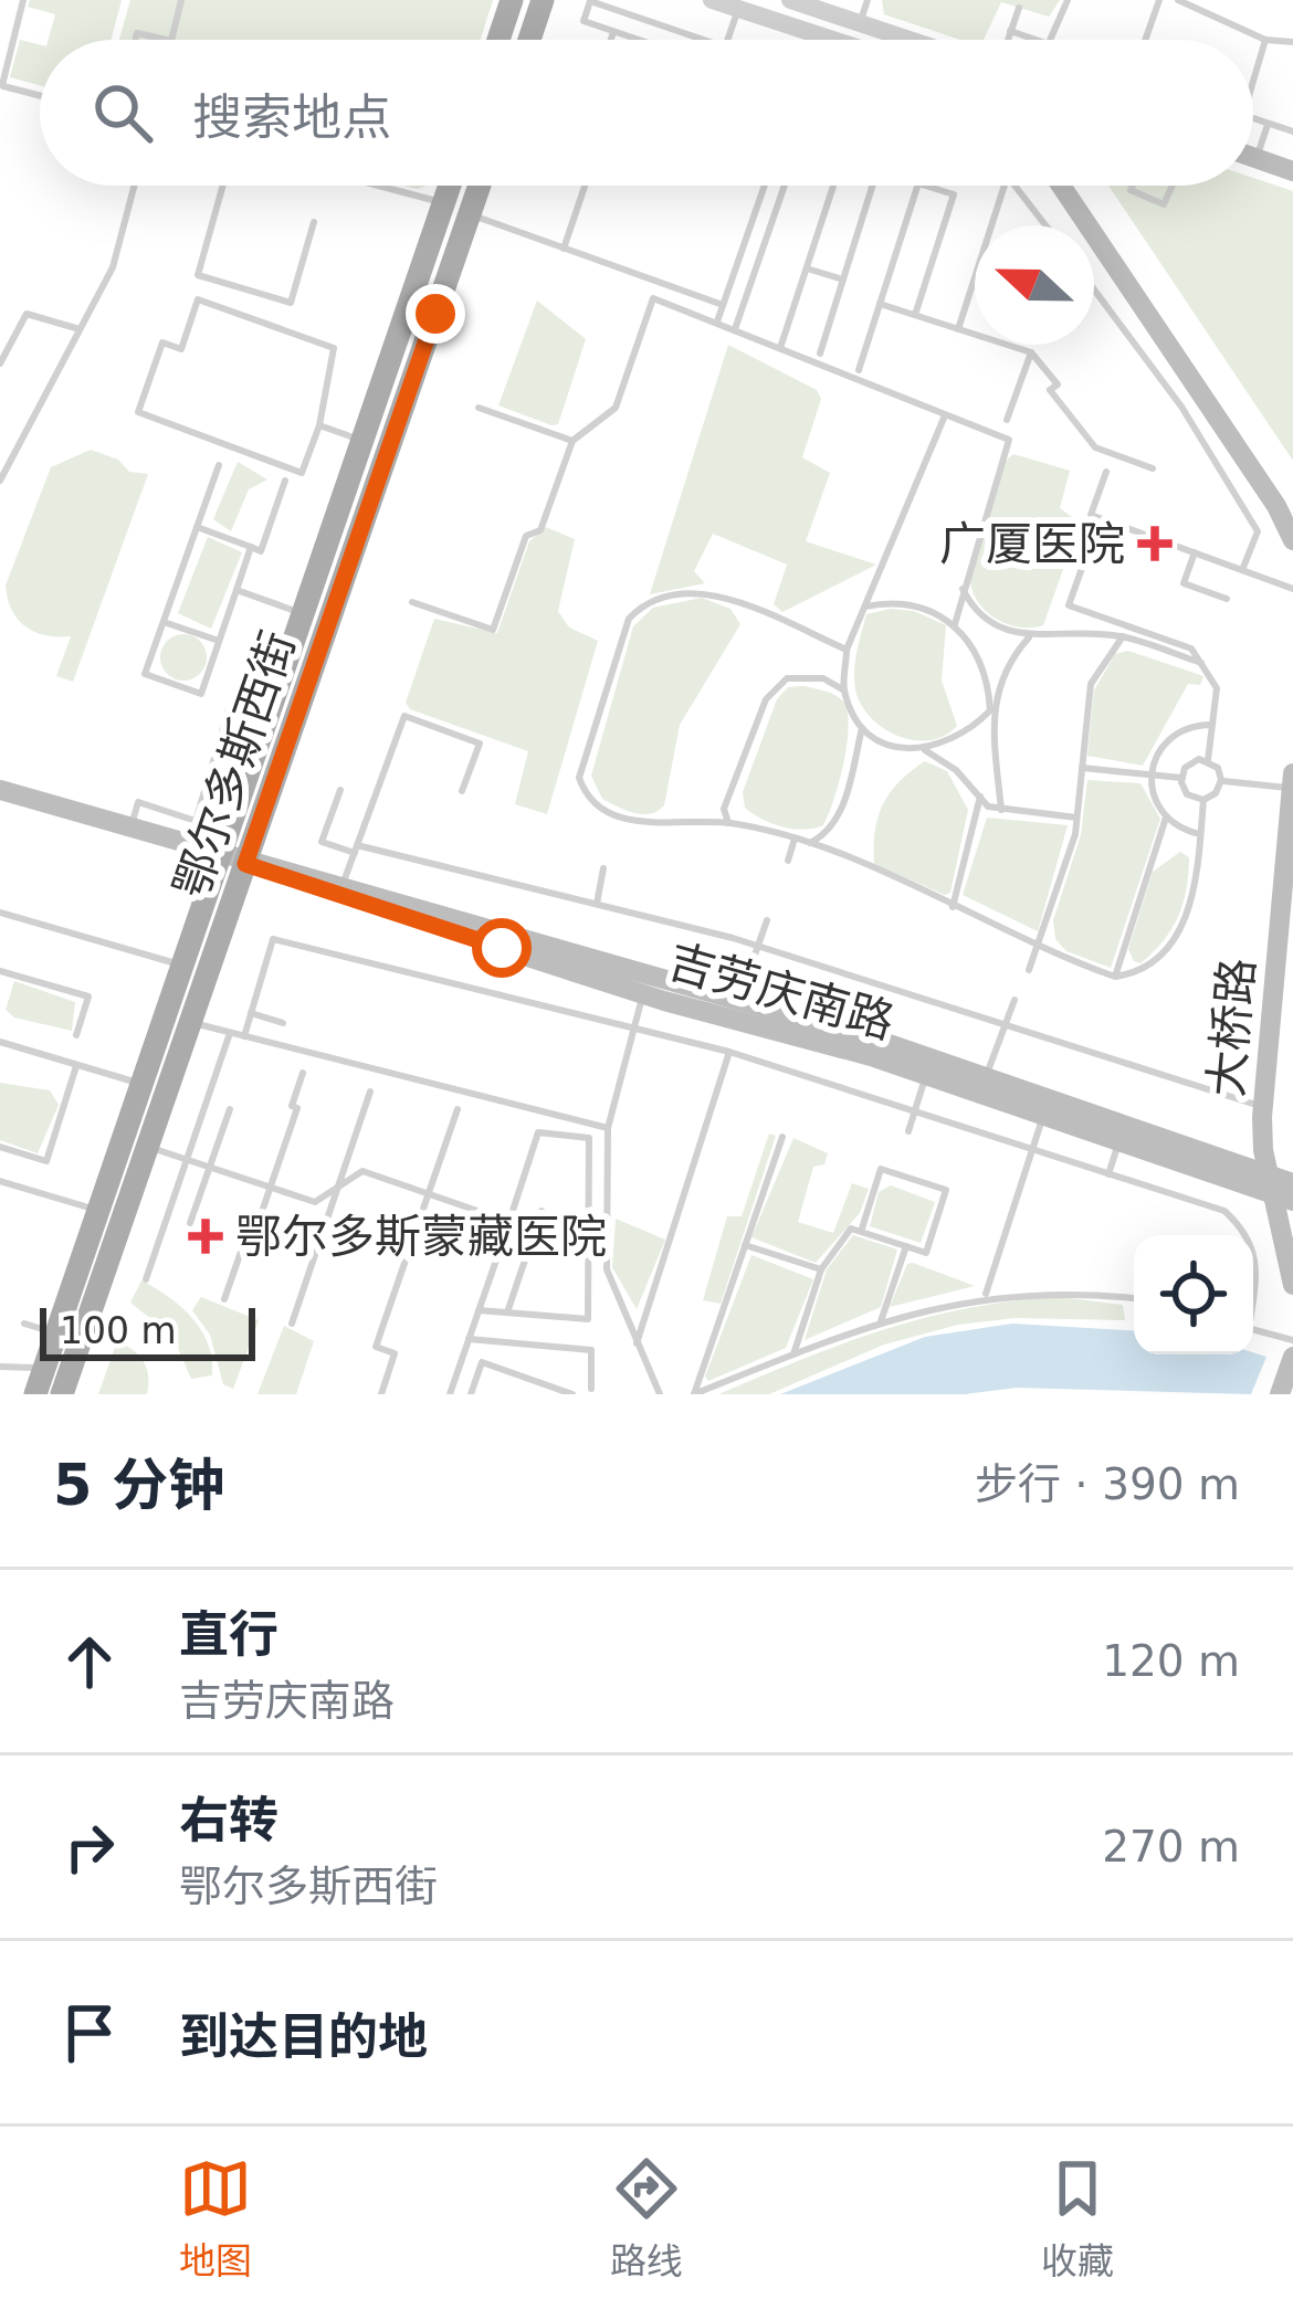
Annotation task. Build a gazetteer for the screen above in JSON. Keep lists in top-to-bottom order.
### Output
{
  "streets": {
    "main road": ["鄂尔多斯西街", "吉劳庆南路", "大桥路"]
  },
  "crossings": [
    ["鄂尔多斯西街", "吉劳庆南路"],
    ["吉劳庆南路", "大桥路"]
  ],
  "places": {
    "health": ["广厦医院", "鄂尔多斯蒙藏医院"]
  },
  "scale_bar": "100 m",
  "north": "left",
  "page": {
    "search": "搜索地点",
    "scale": "100 m",
    "heading": ["5 分钟", "步行 · 390 m"],
    "list": [
      ["直行", "吉劳庆南路", "120 m"],
      ["右转", "鄂尔多斯西街", "270 m"],
      "到达目的地"
    ],
    "nav": ["地图", "路线", "收藏"]
  }
}
